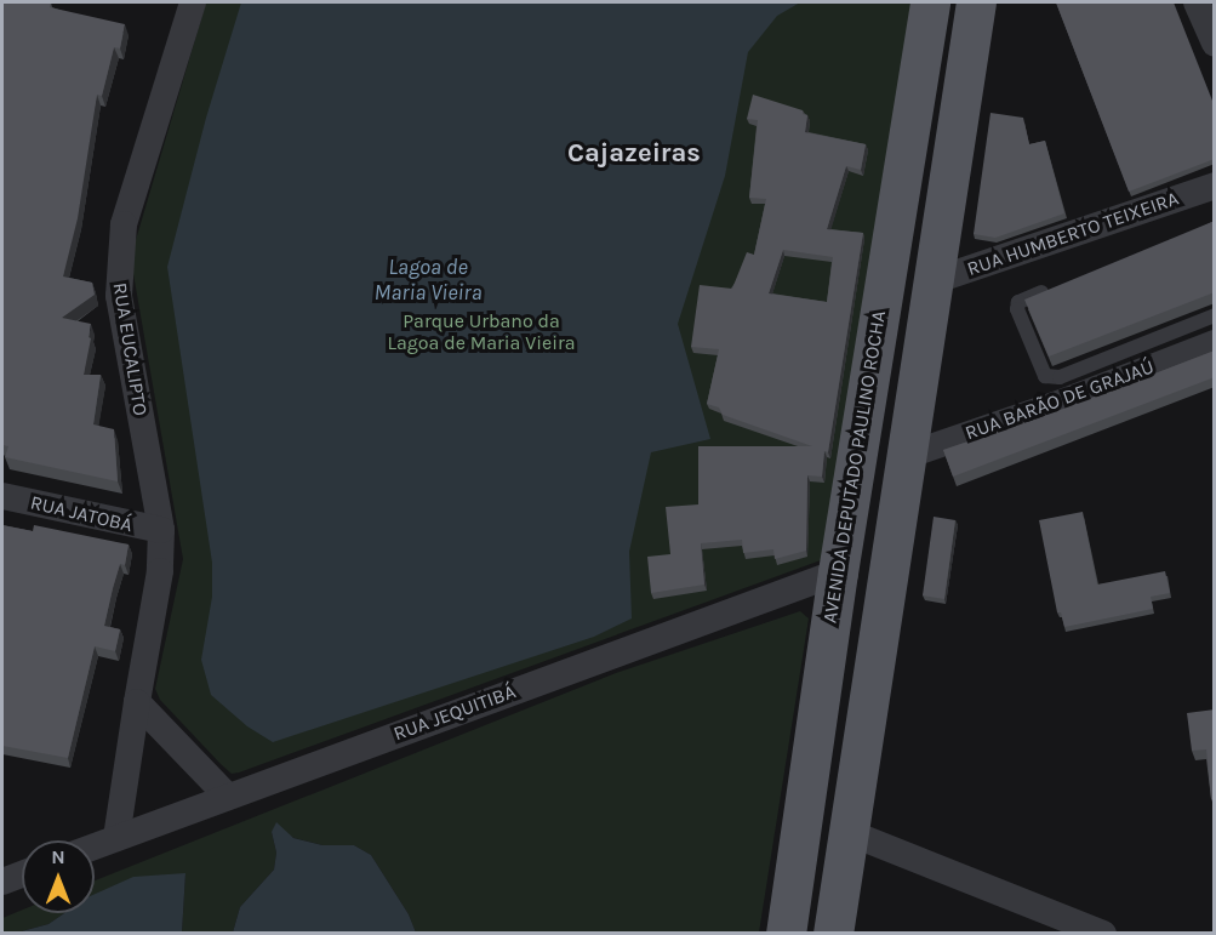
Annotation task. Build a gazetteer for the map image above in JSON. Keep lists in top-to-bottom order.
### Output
{
  "streets": {
    "main road": ["AVENIDA DEPUTADO PAULINO ROCHA"],
    "street": [
      "RUA HUMBERTO TEIXEIRA",
      "RUA EUCALIPTO",
      "RUA BARÃO DE GRAJAÚ",
      "RUA JATOBÁ",
      "RUA JEQUITIBÁ"
    ]
  },
  "crossings": [
    ["RUA EUCALIPTO", "RUA JATOBÁ"],
    ["RUA EUCALIPTO", "RUA JEQUITIBÁ"],
    ["AVENIDA DEPUTADO PAULINO ROCHA", "RUA JEQUITIBÁ"]
  ],
  "districts": ["Cajazeiras"],
  "water": ["Lagoa de Maria Vieira"],
  "parks": ["Parque Urbano da Lagoa de Maria Vieira"],
  "north": "top"
}
